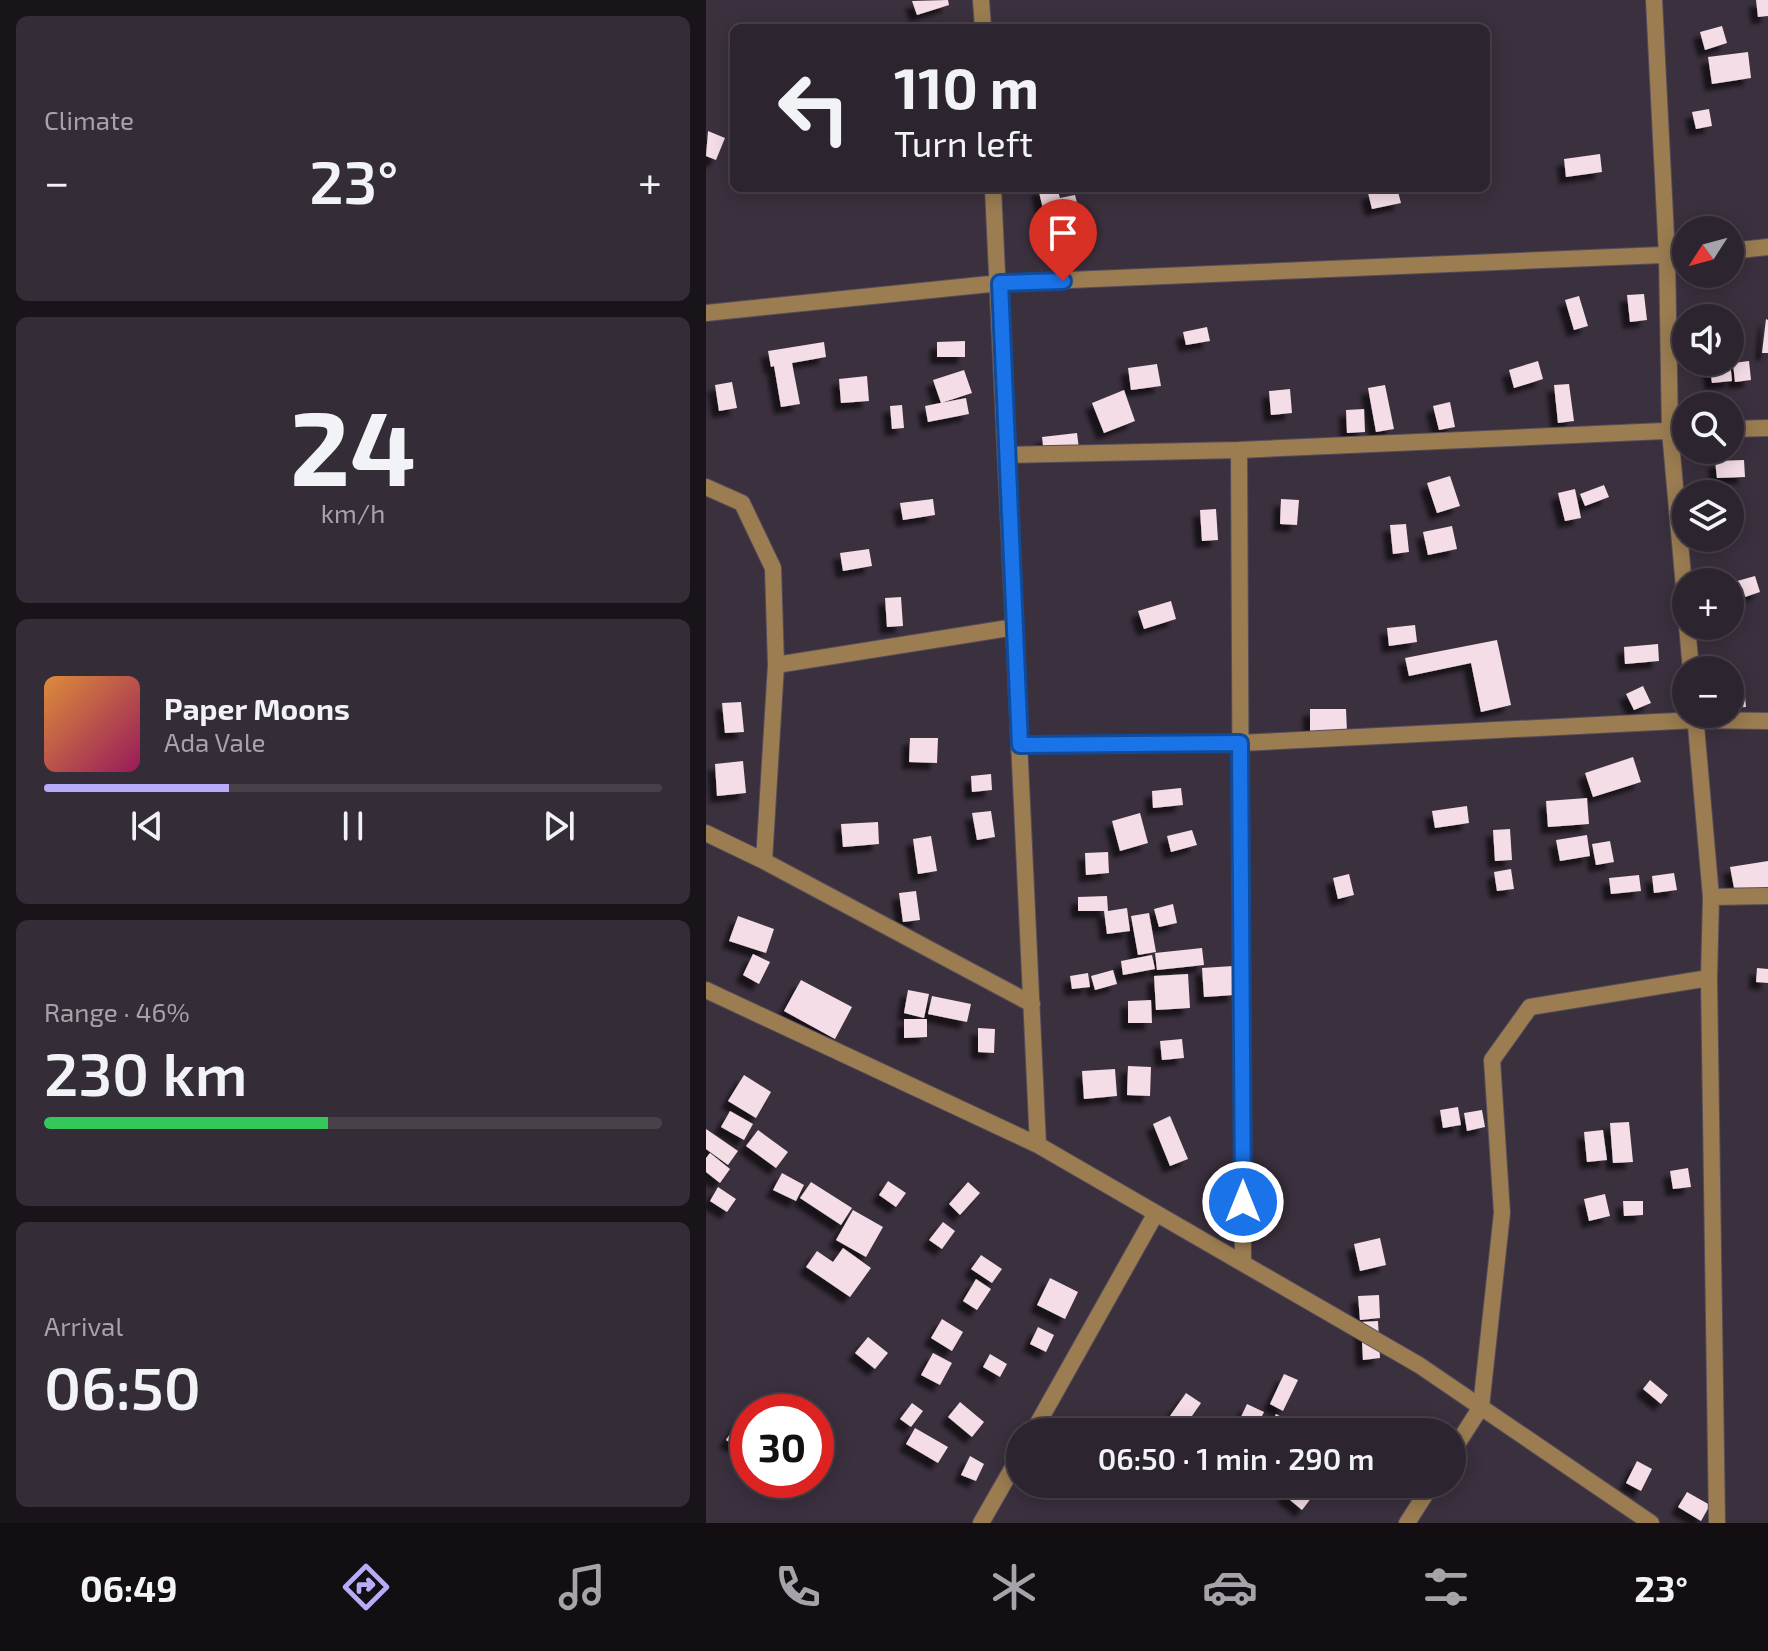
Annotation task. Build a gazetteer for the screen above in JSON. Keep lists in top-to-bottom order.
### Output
{
  "north": "bottom left",
  "page": {
    "tile": [
      "Climate",
      ["24", "km/h"],
      ["Range · 46%", "230 km"],
      ["Arrival", "06:50"]
    ],
    "turn": ["110 m", "Turn left"],
    "heat": ["−", "23°", "+"],
    "map_buttons": ["+", "−"],
    "song": ["Paper Moons", "Ada Vale"],
    "limit": "30",
    "trip": "06:50 · 1 min · 290 m",
    "tabs": ["06:49", "23°"]
  }
}
